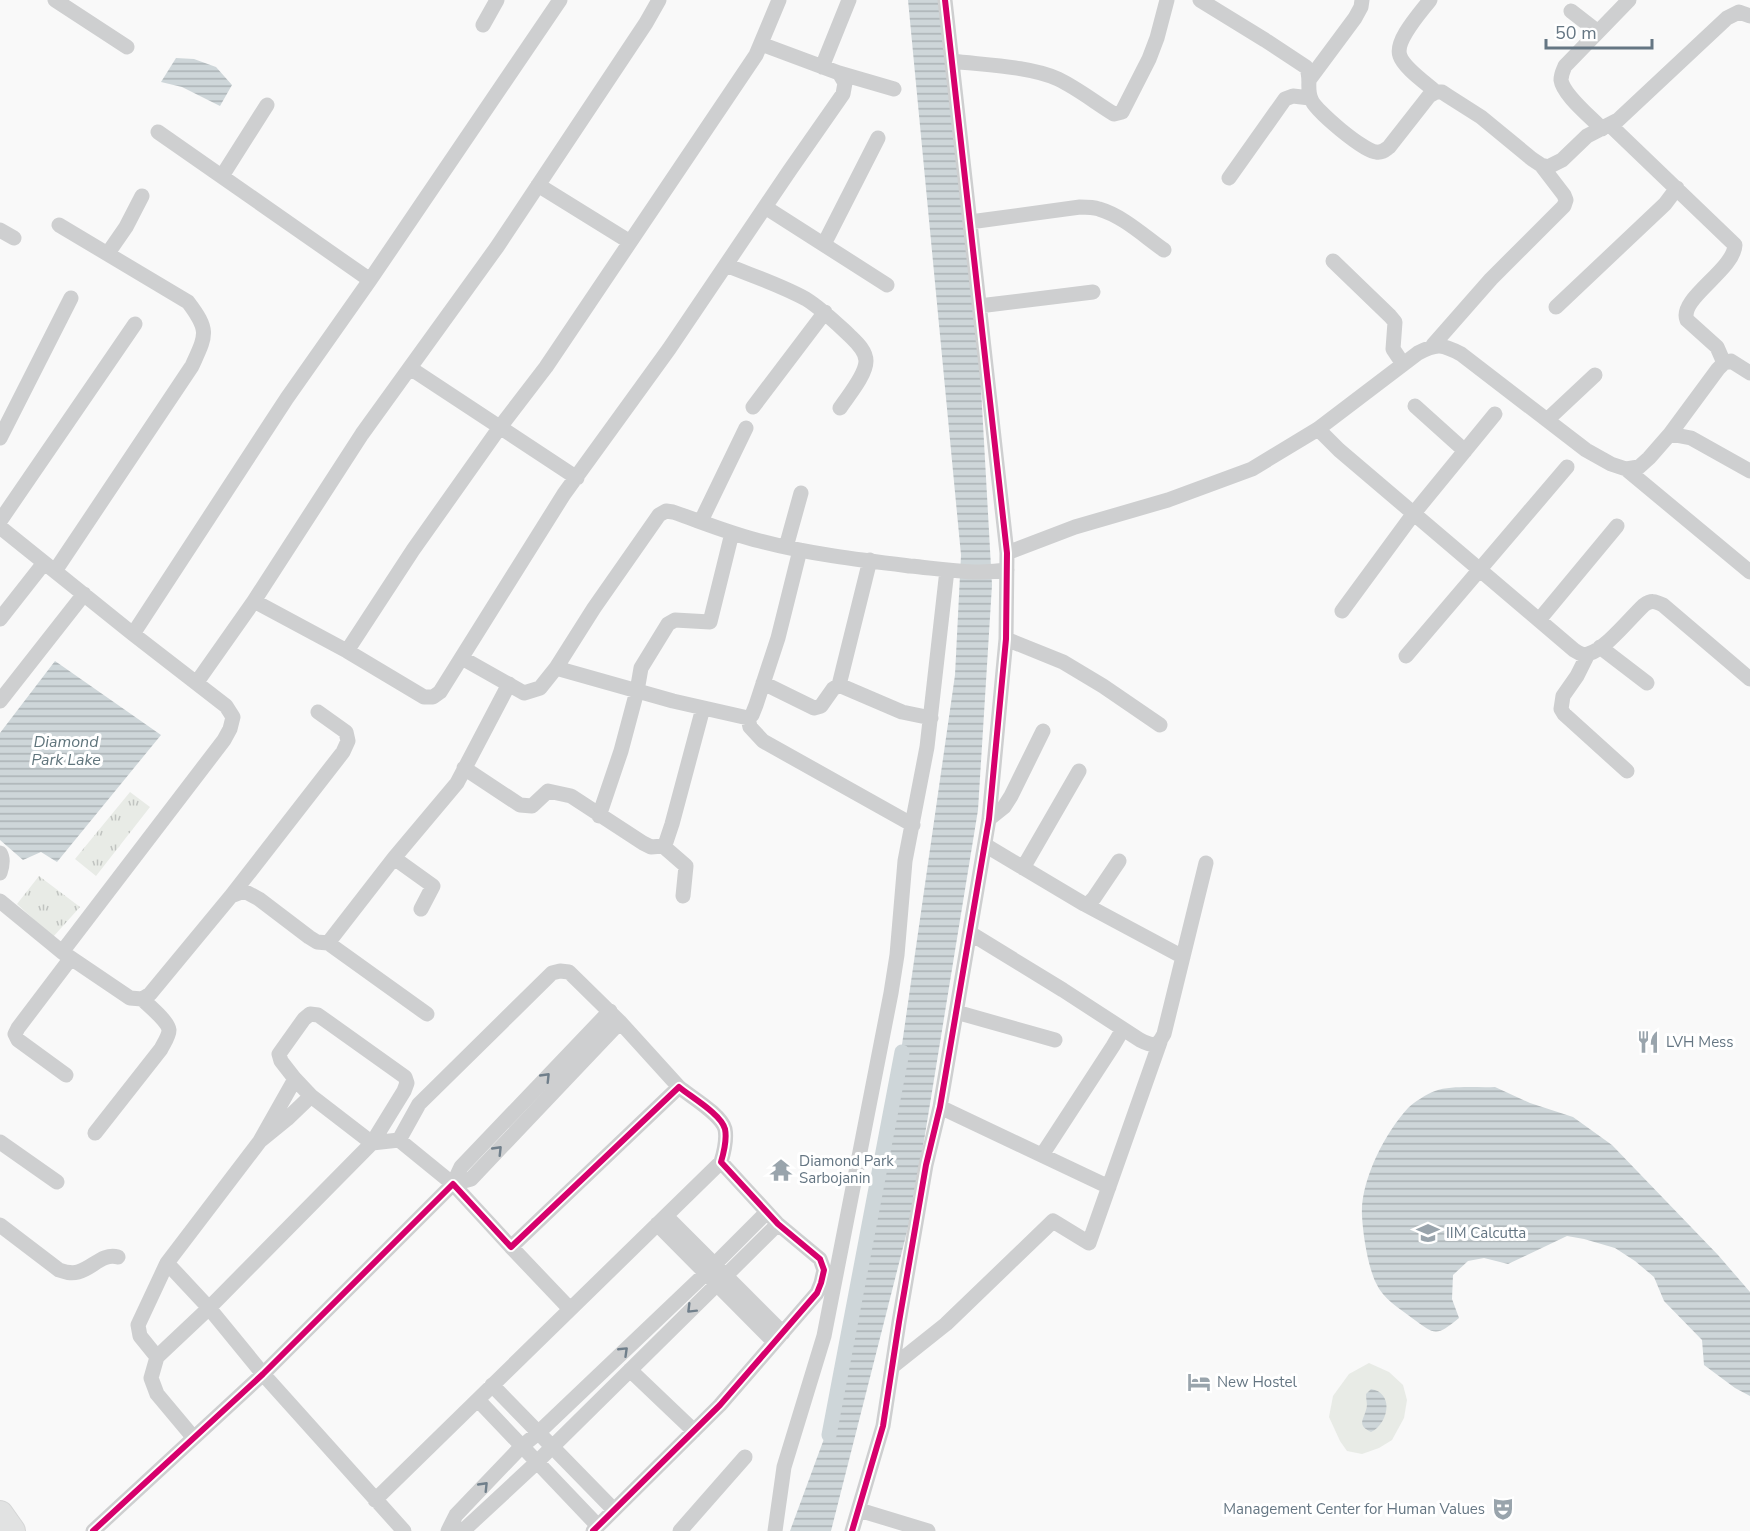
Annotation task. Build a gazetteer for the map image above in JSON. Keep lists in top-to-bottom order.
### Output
{
  "water": ["Diamond Park Lake"],
  "places": {
    "restaurant": ["LVH Mess"],
    "temple": ["Diamond Park Sarbojanin"],
    "school or university": ["IIM Calcutta"],
    "hotel": ["New Hostel"],
    "theatre": ["Management Center for Human Values"]
  },
  "scale_bar": "50 m"
}
